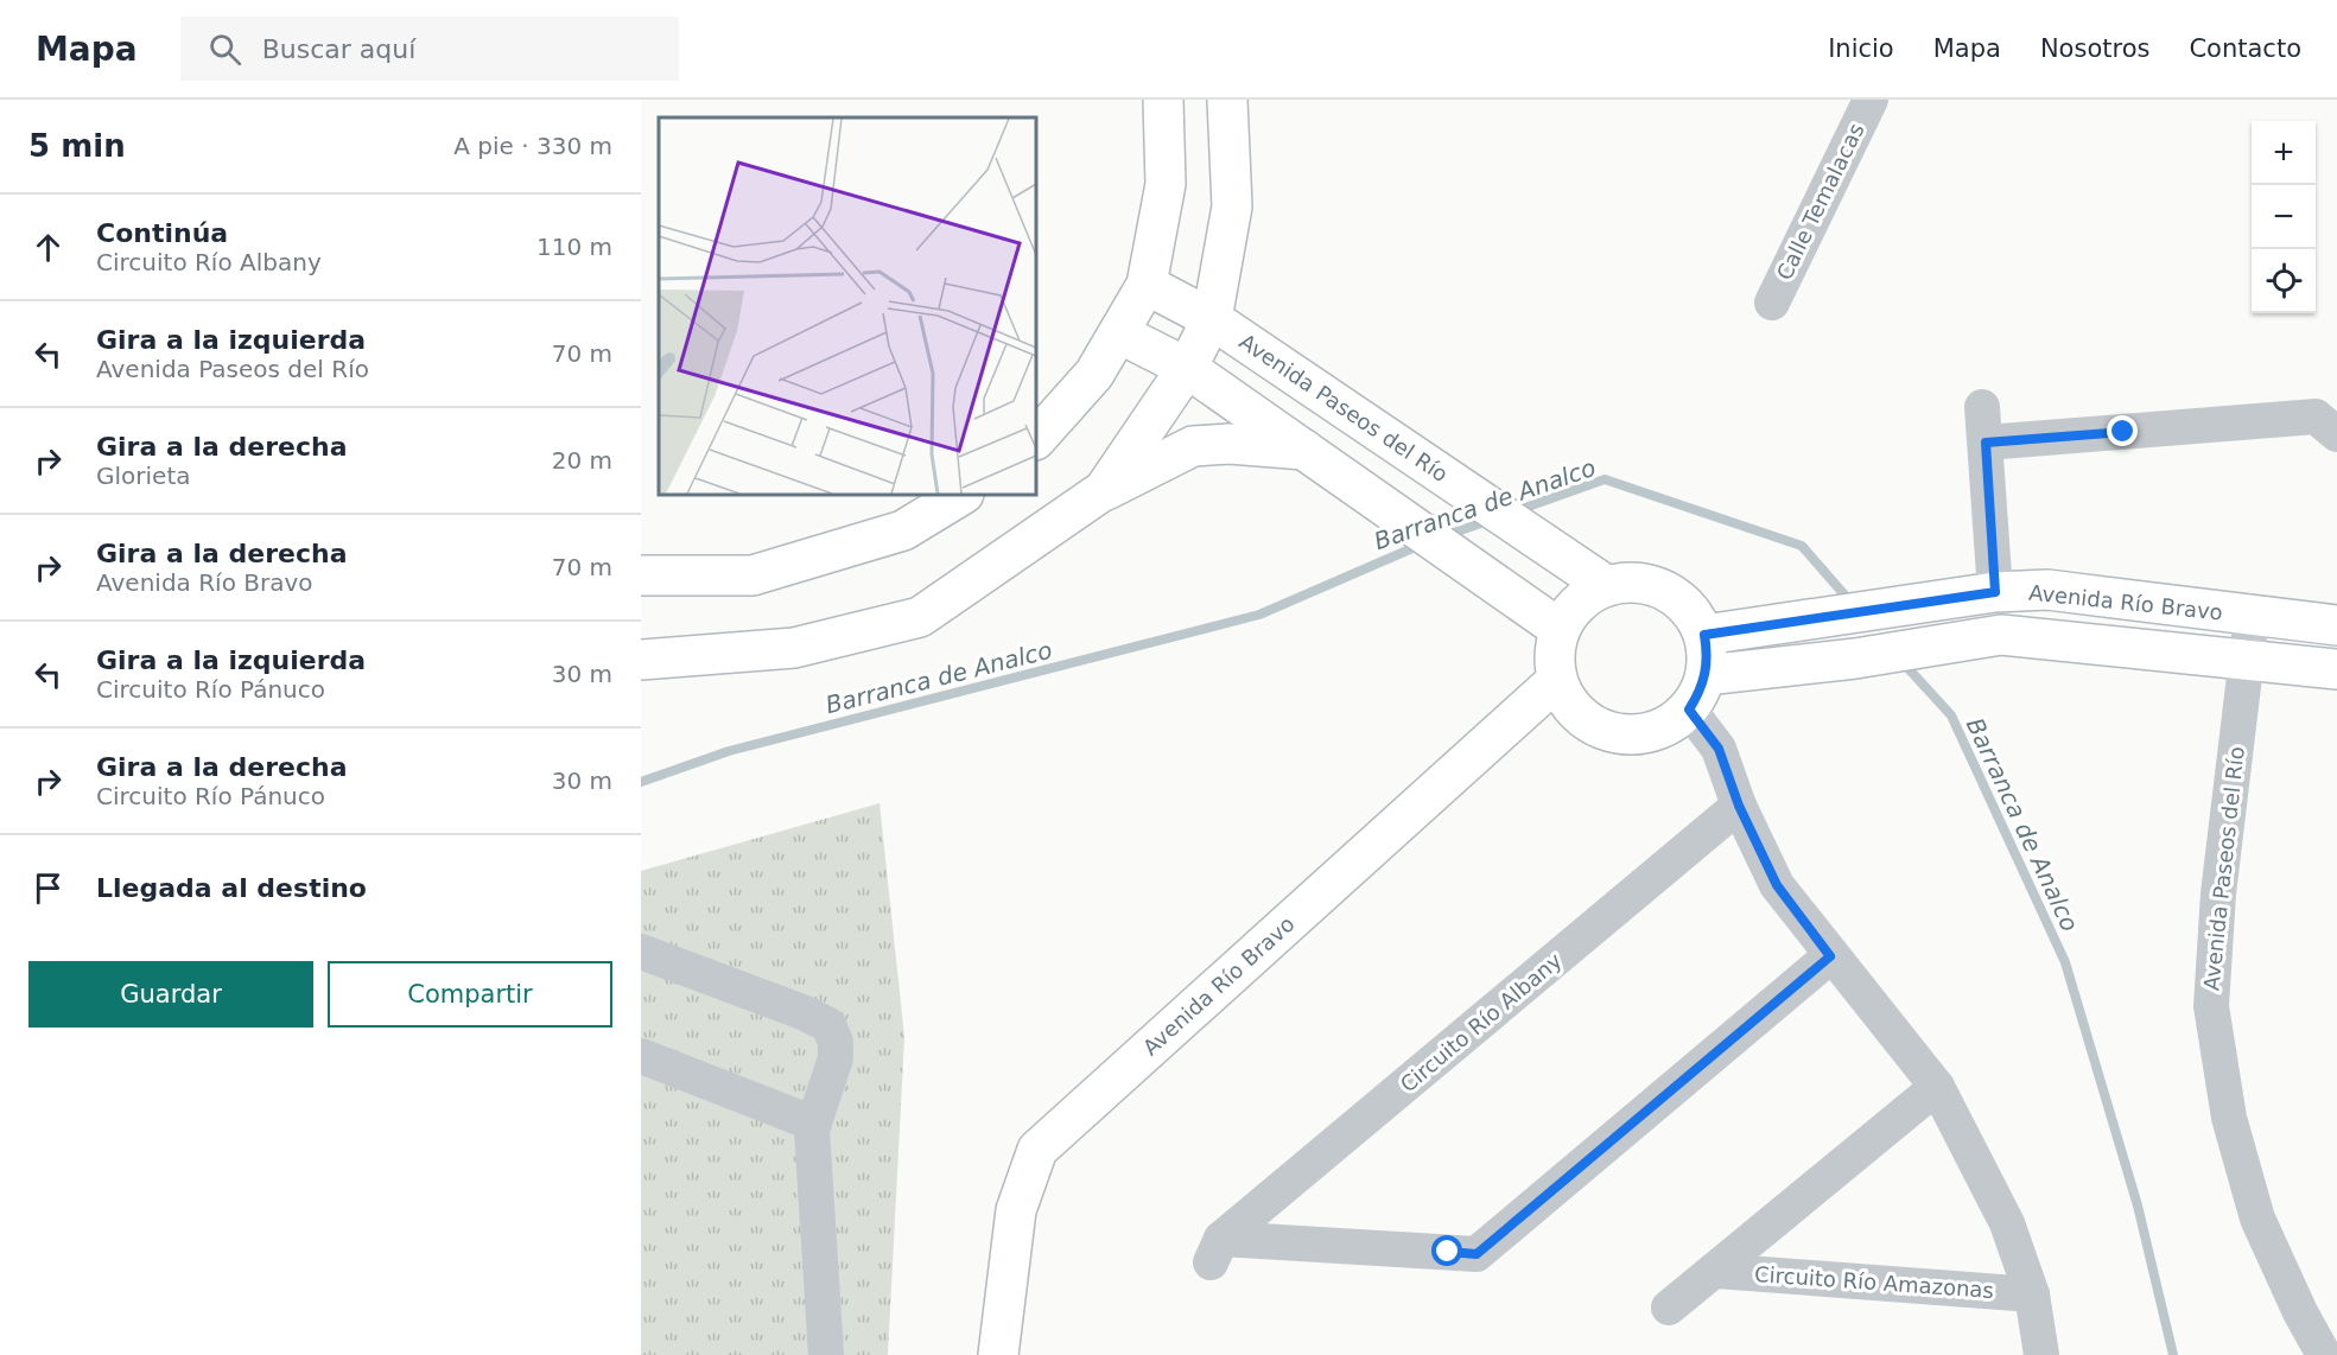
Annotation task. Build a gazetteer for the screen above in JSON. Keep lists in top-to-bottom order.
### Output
{
  "streets": {
    "street": [
      "Calle Temalacas",
      "Avenida Paseos del Río",
      "Avenida Río Bravo",
      "Circuito Río Albany",
      "Circuito Río Amazonas"
    ]
  },
  "crossings": [
    ["Avenida Paseos del Río", "Avenida Río Bravo"]
  ],
  "water": ["Barranca de Analco"],
  "page": {
    "header": "Mapa",
    "search": "Buscar aquí",
    "nav": [
      "Inicio",
      "Mapa",
      "Nosotros",
      "Contacto"
    ],
    "heading": ["5 min", "A pie · 330 m"],
    "map_buttons": ["+", "−"],
    "list": [
      ["Continúa", "Circuito Río Albany", "110 m"],
      ["Gira a la izquierda", "Avenida Paseos del Río", "70 m"],
      ["Gira a la derecha", "Glorieta", "20 m"],
      ["Gira a la derecha", "Avenida Río Bravo", "70 m"],
      ["Gira a la izquierda", "Circuito Río Pánuco", "30 m"],
      ["Gira a la derecha", "Circuito Río Pánuco", "30 m"],
      "Llegada al destino"
    ],
    "buttons": ["Guardar", "Compartir"]
  }
}
